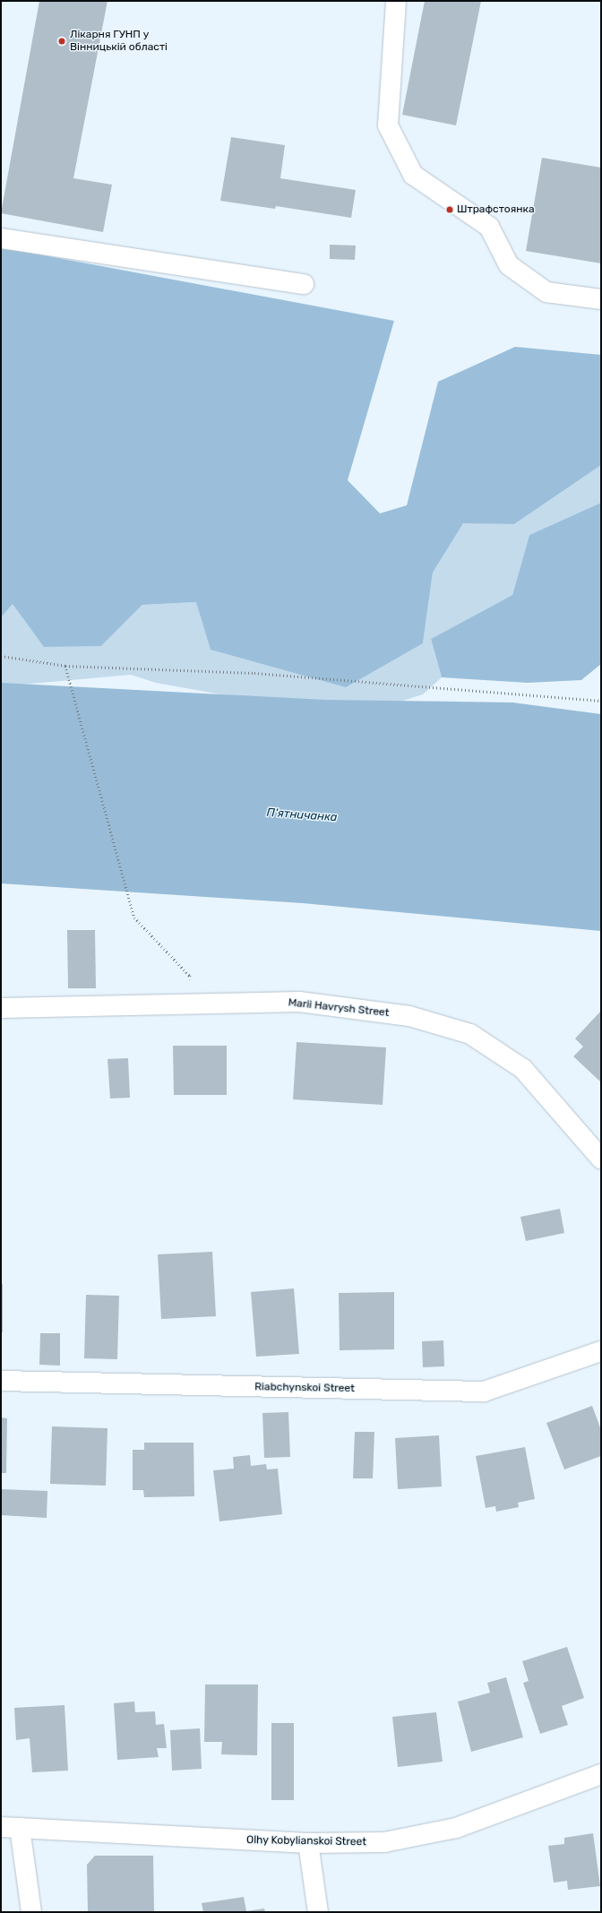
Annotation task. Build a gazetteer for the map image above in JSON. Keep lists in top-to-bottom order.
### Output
{
  "streets": {
    "street": ["Marii Havrysh Street", "Riabchynskoi Street", "Olhy Kobylianskoi Street"]
  },
  "water": ["П'ятничанка"],
  "places": ["Лікарня ГУНП у Вінницькій області", "Штрафстоянка"]
}
